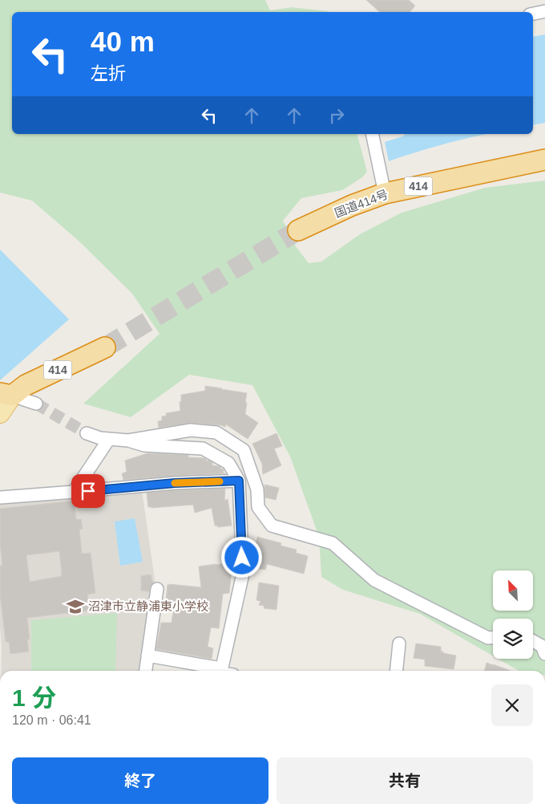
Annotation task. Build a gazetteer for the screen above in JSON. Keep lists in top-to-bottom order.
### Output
{
  "streets": {
    "highway": ["414", "国道414号"]
  },
  "places": {
    "school or university": ["沼津市立静浦東小学校"]
  },
  "north": "top left",
  "page": {
    "turn": ["40 m", "左折"],
    "heading": ["1 分", "120 m · 06:41"],
    "buttons": ["終了", "共有"]
  }
}
